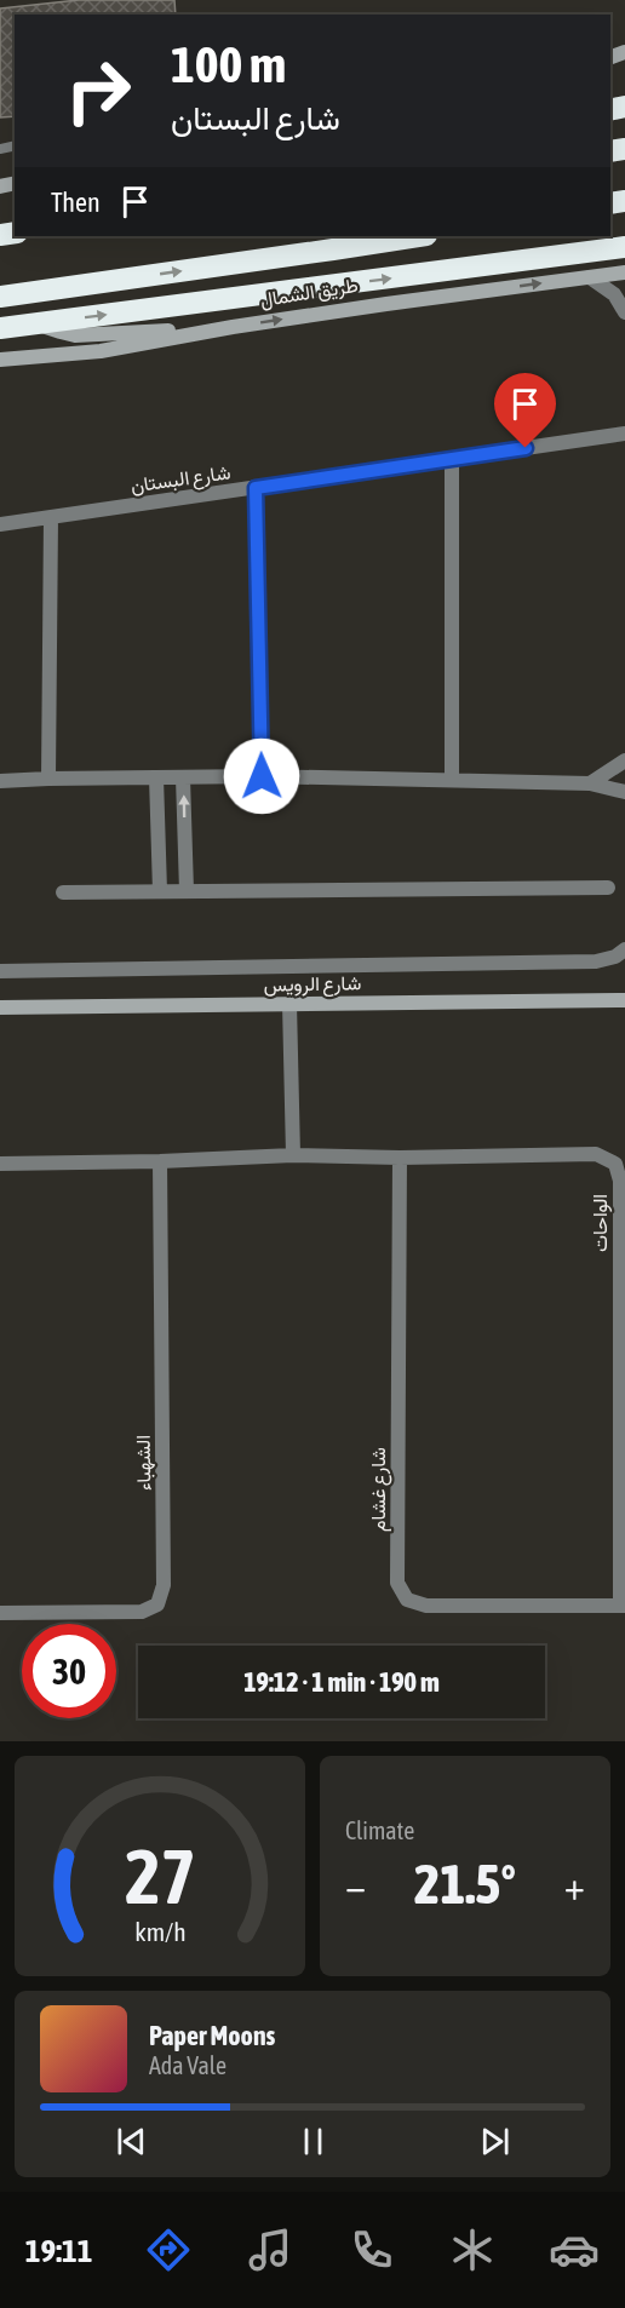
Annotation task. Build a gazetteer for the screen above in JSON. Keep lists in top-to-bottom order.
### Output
{
  "streets": {
    "highway": ["طريق الشمال"],
    "main road": ["شارع الرويس"],
    "street": [
      "شارع البستان",
      "الواحات",
      "الشهباء",
      "شارع غشام"
    ]
  },
  "crossings": [
    ["الواحات", "الشهباء"],
    ["الواحات", "شارع غشام"]
  ],
  "page": {
    "turn": ["100 m", "شارع البستان"],
    "then": "Then",
    "limit": "30",
    "trip": "19:12 · 1 min · 190 m",
    "tile": "Climate",
    "heat": ["−", "21.5°", "+"],
    "song": ["Paper Moons", "Ada Vale"],
    "tabs": "19:11",
    "gauge": ["27", "km/h"]
  }
}
